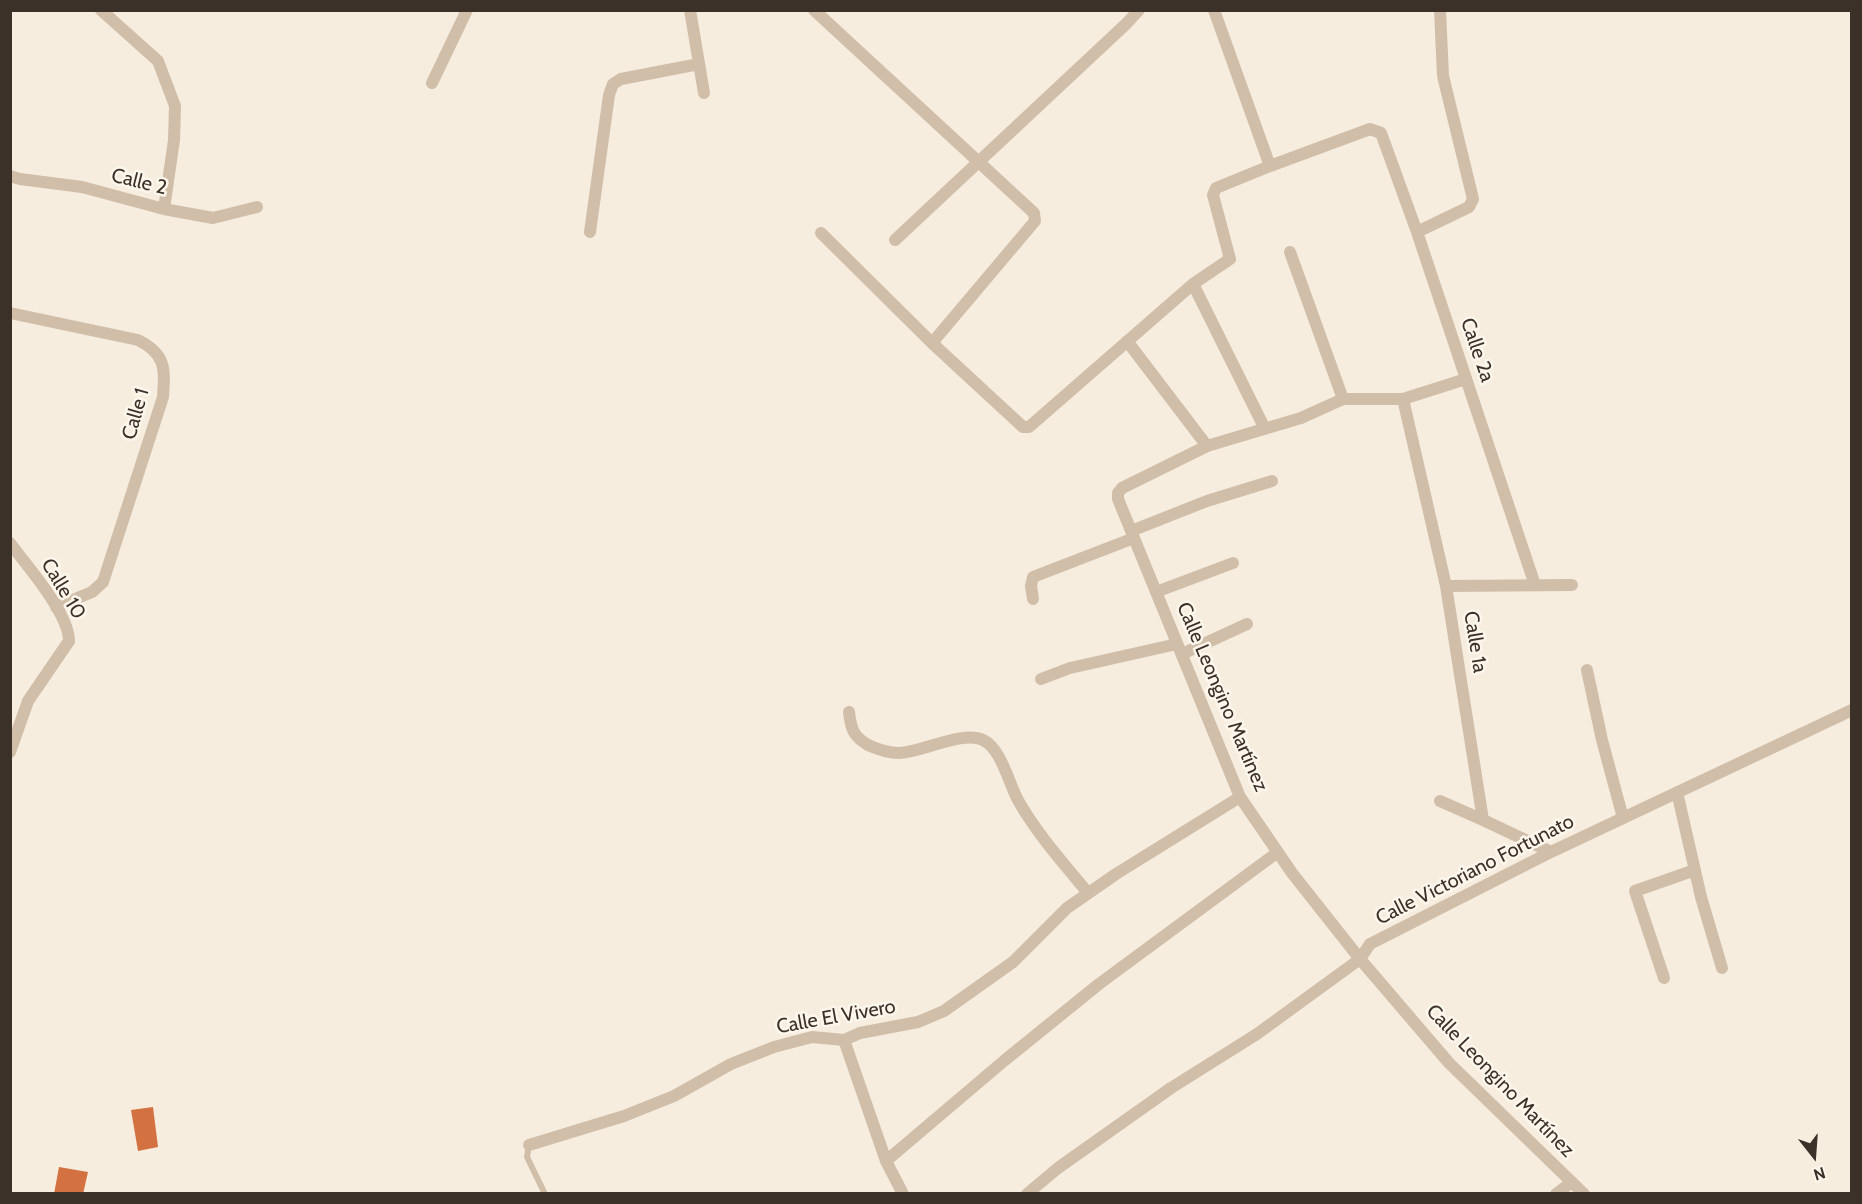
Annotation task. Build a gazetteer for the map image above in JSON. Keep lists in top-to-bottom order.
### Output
{
  "streets": {
    "street": [
      "Calle 2",
      "Calle 2a",
      "Calle 1",
      "Calle 10",
      "Calle 1a",
      "Calle Leongino Martínez",
      "Calle Victoriano Fortunato",
      "Calle El Vivero"
    ]
  },
  "crossings": [
    ["Calle 1", "Calle 10"],
    ["Calle Leongino Martínez", "Calle Victoriano Fortunato"],
    ["Calle Leongino Martínez", "Calle El Vivero"]
  ],
  "north": "bottom"
}
